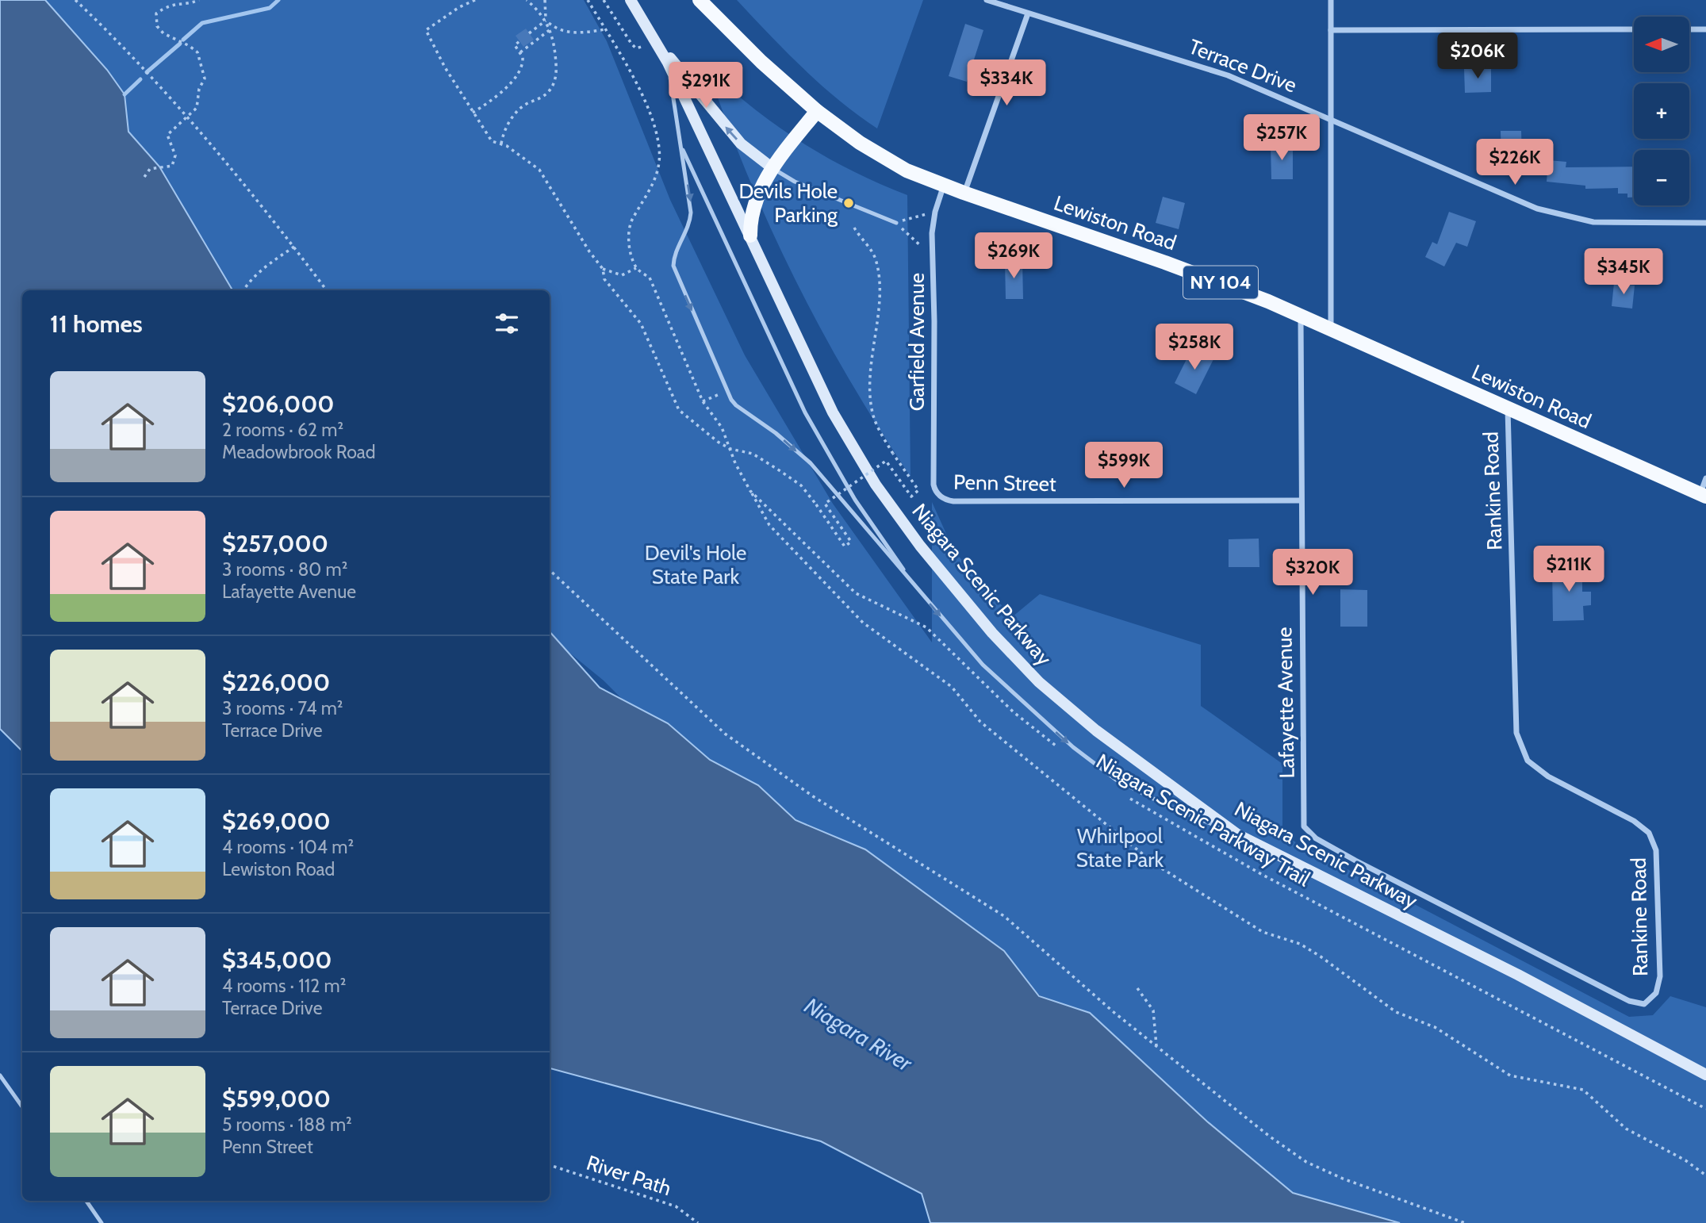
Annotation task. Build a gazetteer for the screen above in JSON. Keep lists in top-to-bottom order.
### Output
{
  "streets": {
    "main road": ["Lewiston Road", "NY 104", "Niagara Scenic Parkway"],
    "street": [
      "Terrace Drive",
      "Garfield Avenue",
      "Penn Street",
      "Rankine Road",
      "Lafayette Avenue"
    ],
    "path": ["Niagara Scenic Parkway Trail", "River Path"]
  },
  "crossings": [
    ["Lewiston Road", "Garfield Avenue"],
    ["Lewiston Road", "Rankine Road"],
    ["Lewiston Road", "Lafayette Avenue"],
    ["Garfield Avenue", "Penn Street"],
    ["Penn Street", "Lafayette Avenue"],
    ["Rankine Road", "Lafayette Avenue"]
  ],
  "water": ["Niagara River"],
  "parks": ["Devil's Hole State Park", "Whirlpool State Park"],
  "places": ["Devils Hole Parking"],
  "north": "left",
  "page": {
    "map_buttons": ["+", "−"],
    "price": [
      "$206K",
      "$334K",
      "$291K",
      "$257K",
      "$226K",
      "$269K",
      "$345K",
      "$258K",
      "$599K",
      "$211K",
      "$320K"
    ],
    "heading": "11 homes",
    "list": [
      {
        "name": "$206,000",
        "note": "2 rooms · 62 m² · Meadowbrook Road"
      },
      {
        "name": "$257,000",
        "note": "3 rooms · 80 m² · Lafayette Avenue"
      },
      {
        "name": "$226,000",
        "note": "3 rooms · 74 m² · Terrace Drive"
      },
      {
        "name": "$269,000",
        "note": "4 rooms · 104 m² · Lewiston Road"
      },
      {
        "name": "$345,000",
        "note": "4 rooms · 112 m² · Terrace Drive"
      },
      {
        "name": "$599,000",
        "note": "5 rooms · 188 m² · Penn Street"
      }
    ]
  }
}
